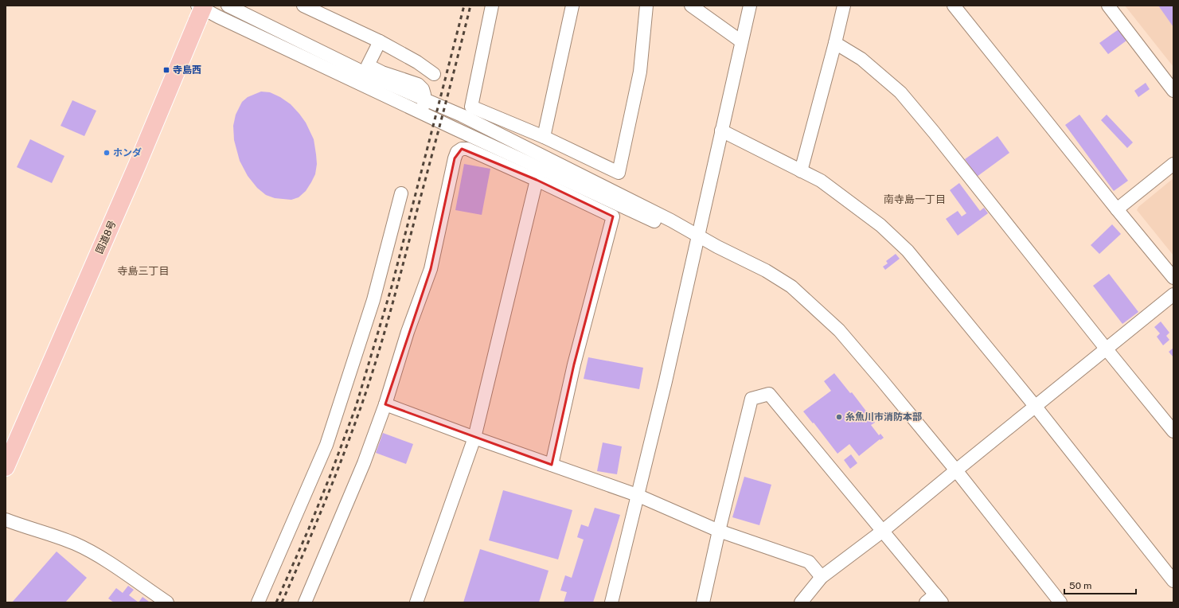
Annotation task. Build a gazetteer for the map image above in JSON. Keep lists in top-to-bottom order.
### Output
{
  "streets": {
    "highway": ["国道8号"]
  },
  "districts": ["南寺島一丁目", "寺島三丁目"],
  "places": {
    "transit": ["寺島西"],
    "other": ["ホンダ", "糸魚川市消防本部"]
  },
  "scale_bar": "50 m"
}
